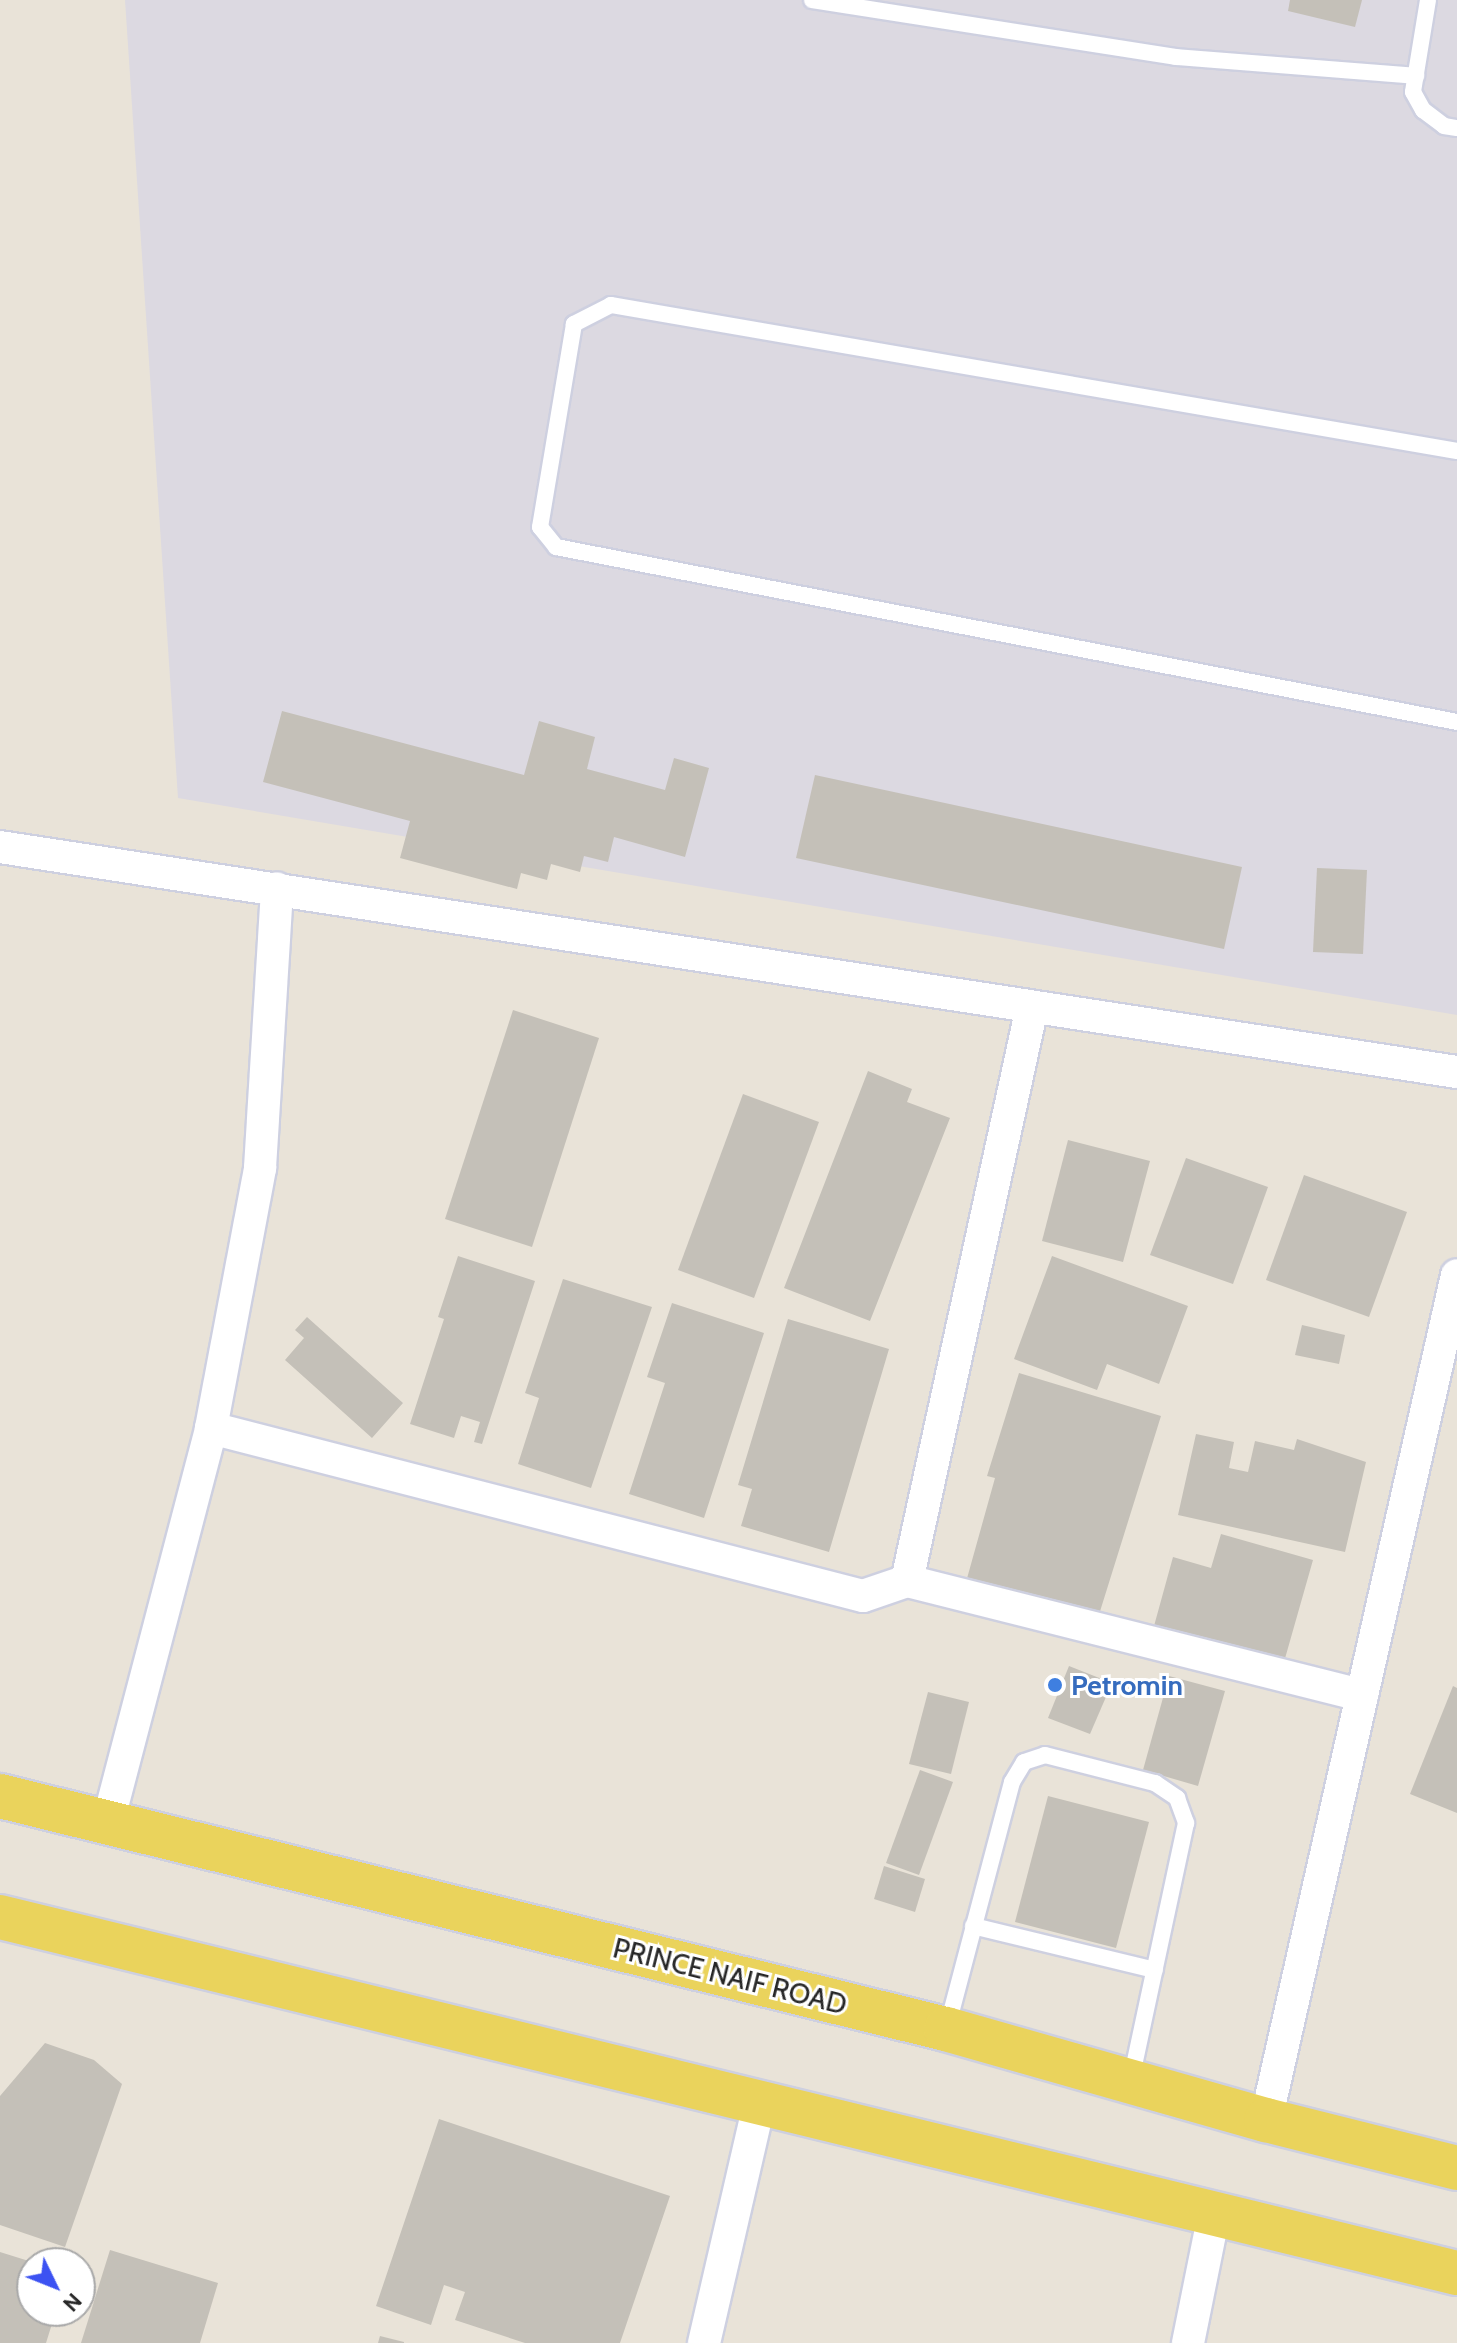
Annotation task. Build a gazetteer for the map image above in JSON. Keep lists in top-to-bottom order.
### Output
{
  "streets": {
    "main road": ["PRINCE NAIF ROAD"]
  },
  "places": ["Petromin"],
  "north": "bottom right"
}
